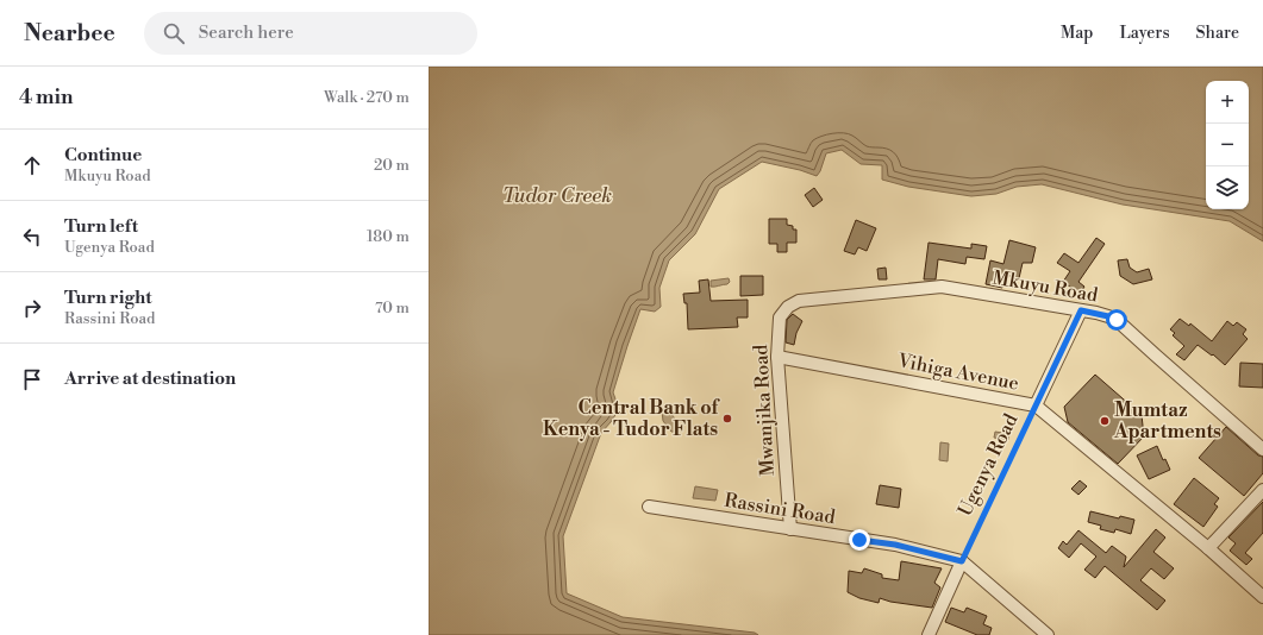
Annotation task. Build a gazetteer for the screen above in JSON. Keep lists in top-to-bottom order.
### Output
{
  "streets": {
    "street": [
      "Mkuyu Road",
      "Vihiga Avenue",
      "Mwanjika Road",
      "Ugenya Road",
      "Rassini Road"
    ]
  },
  "crossings": [
    ["Mkuyu Road", "Mwanjika Road"],
    ["Mkuyu Road", "Ugenya Road"],
    ["Vihiga Avenue", "Mwanjika Road"],
    ["Vihiga Avenue", "Ugenya Road"],
    ["Mwanjika Road", "Rassini Road"],
    ["Ugenya Road", "Rassini Road"]
  ],
  "water": ["Tudor Creek"],
  "places": ["Central Bank of Kenya - Tudor Flats", "Mumtaz Apartments"],
  "page": {
    "header": "Nearbee",
    "search": "Search here",
    "nav": ["Map", "Layers", "Share"],
    "heading": ["4 min", "Walk · 270 m"],
    "map_buttons": ["+", "−"],
    "list": [
      ["Continue", "Mkuyu Road", "20 m"],
      ["Turn left", "Ugenya Road", "180 m"],
      ["Turn right", "Rassini Road", "70 m"],
      "Arrive at destination"
    ]
  }
}
